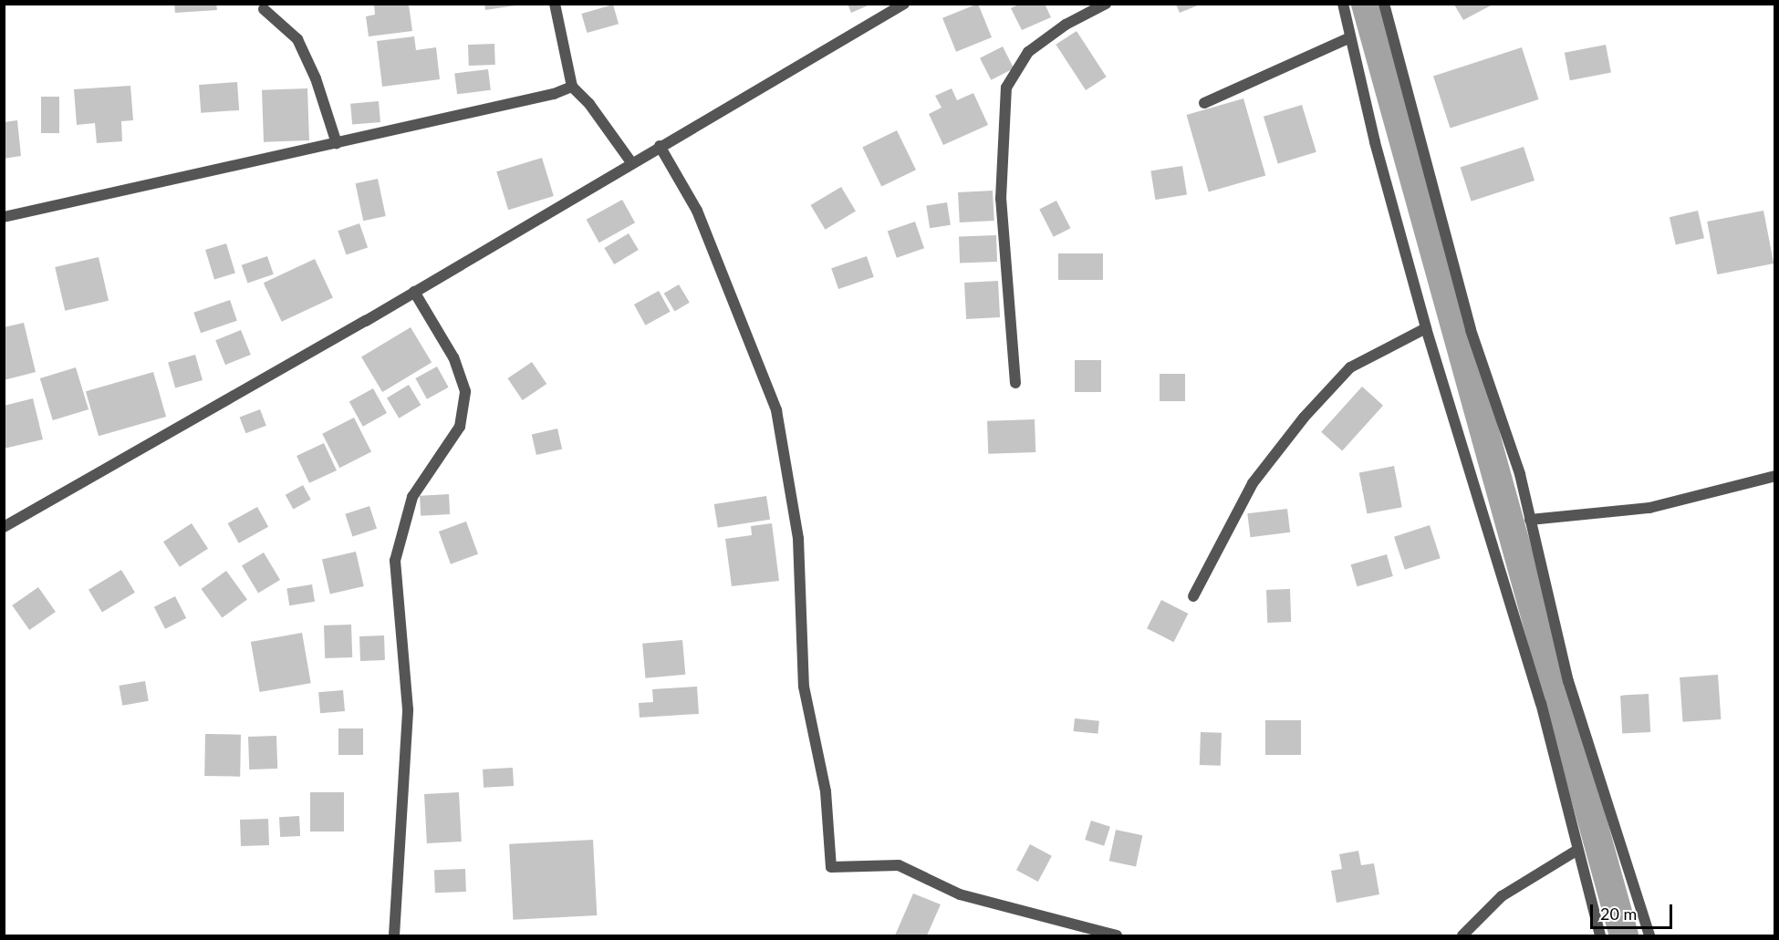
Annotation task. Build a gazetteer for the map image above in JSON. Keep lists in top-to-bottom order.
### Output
{
  "scale_bar": "20 m"
}
